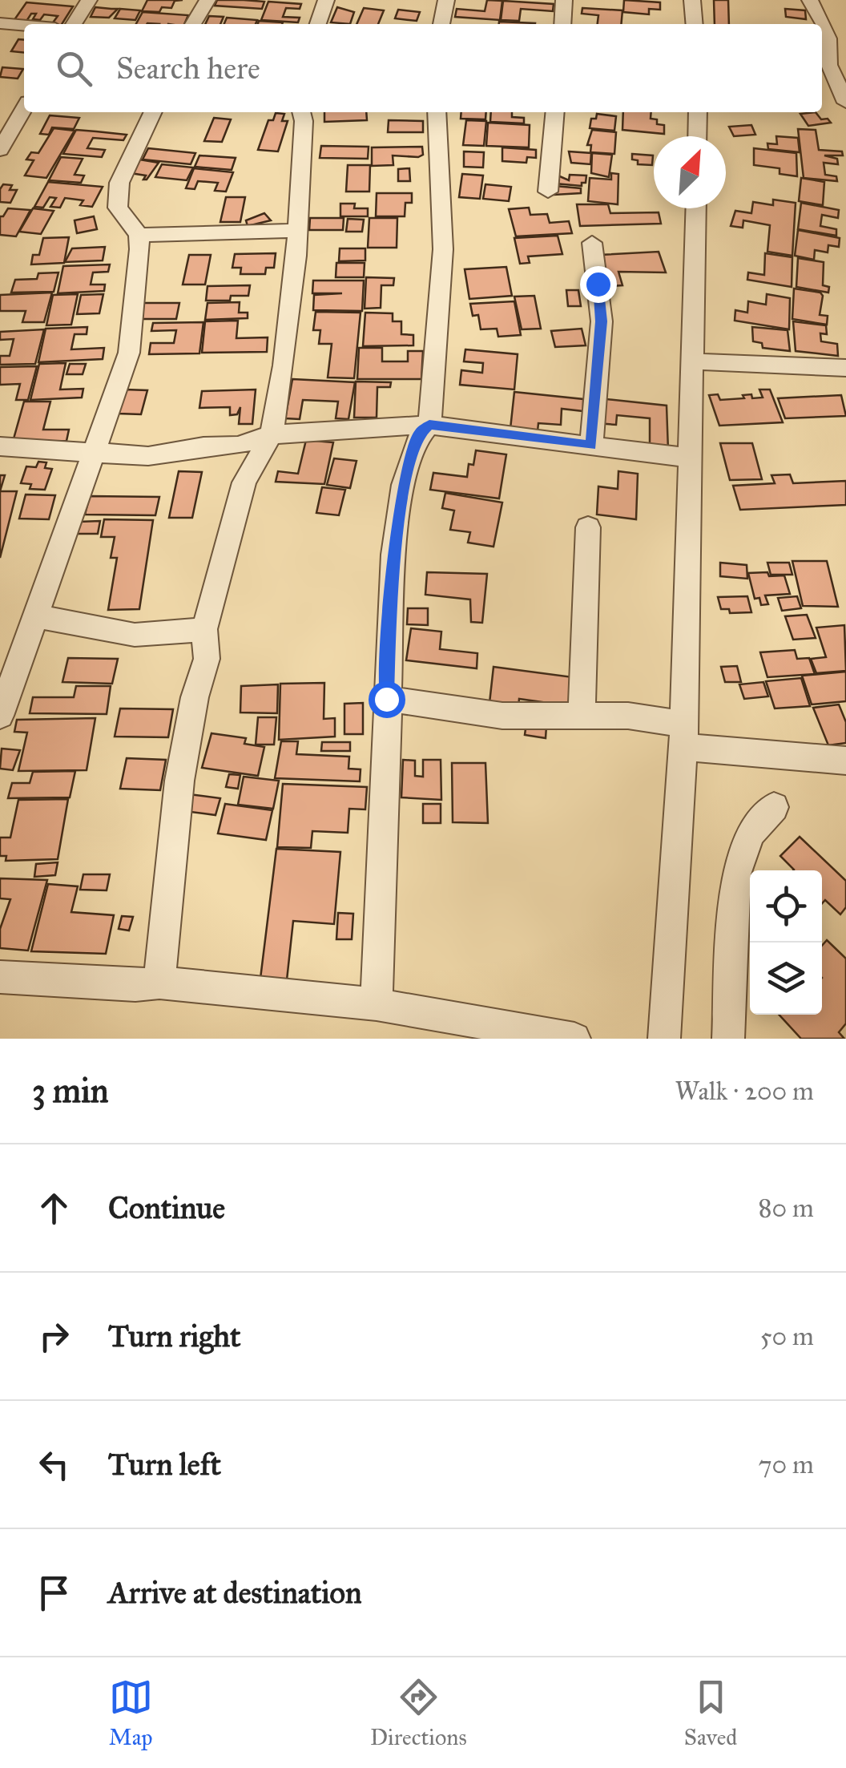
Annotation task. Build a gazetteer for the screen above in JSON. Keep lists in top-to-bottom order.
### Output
{
  "north": "top right",
  "page": {
    "search": "Search here",
    "heading": ["3 min", "Walk · 200 m"],
    "list": [
      ["Continue", "80 m"],
      ["Turn right", "50 m"],
      ["Turn left", "70 m"],
      "Arrive at destination"
    ],
    "nav": ["Map", "Directions", "Saved"]
  }
}
